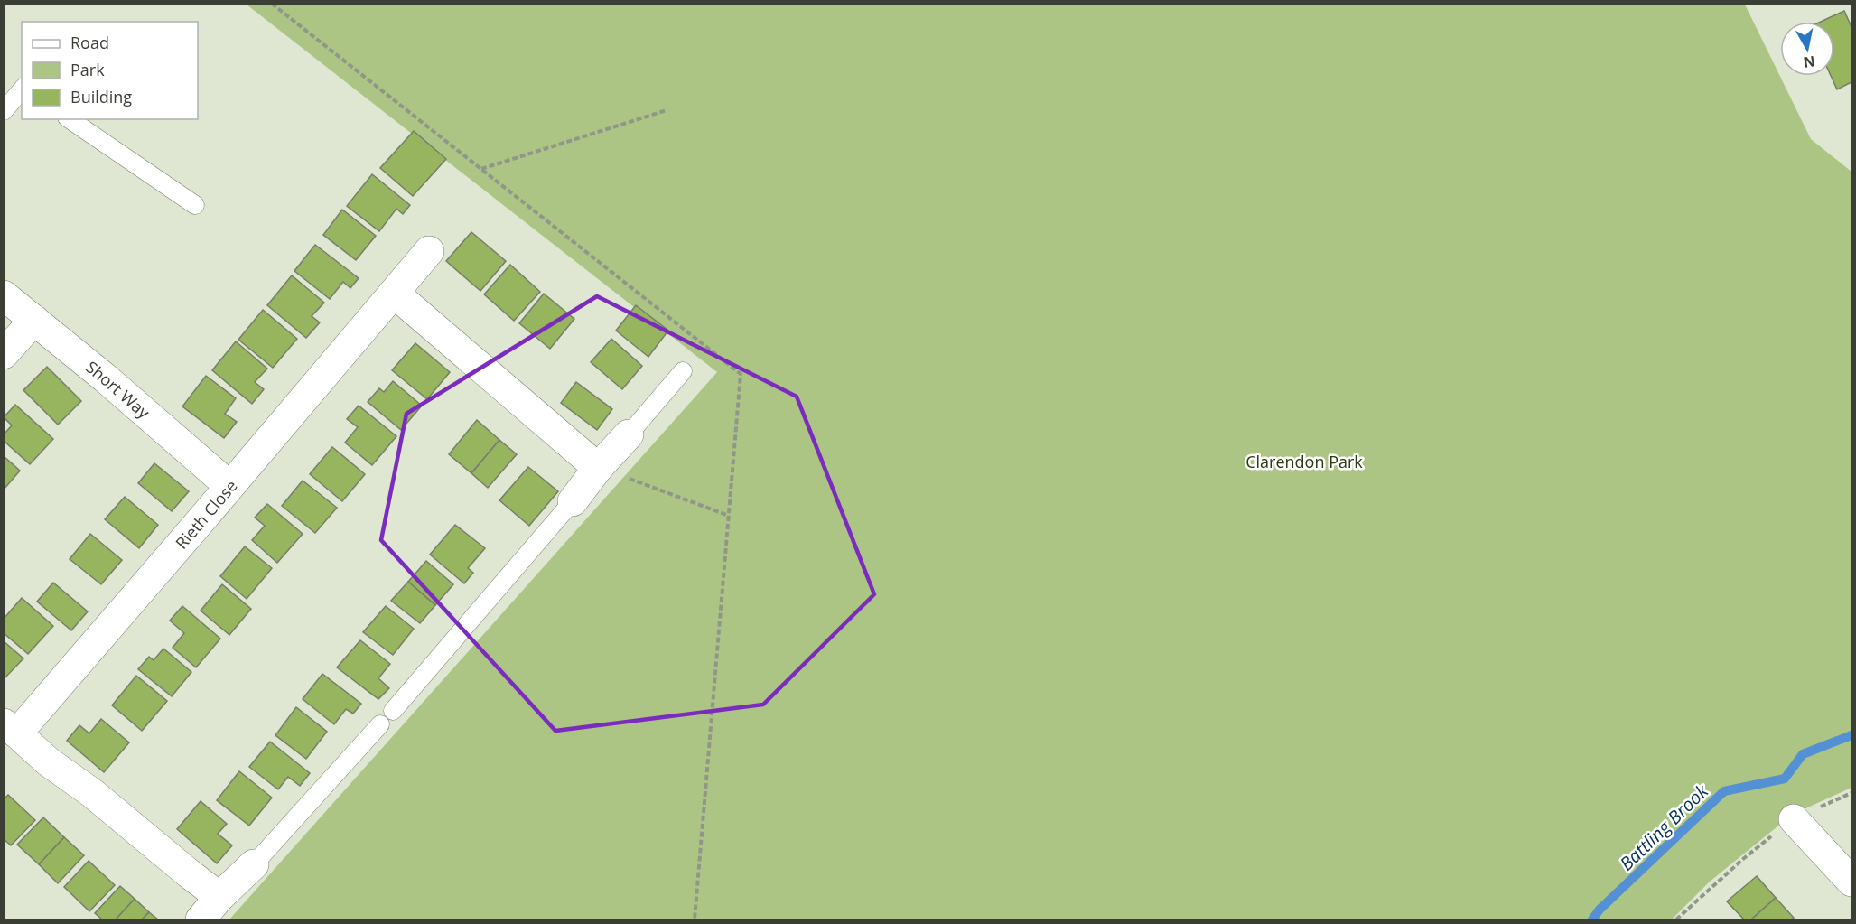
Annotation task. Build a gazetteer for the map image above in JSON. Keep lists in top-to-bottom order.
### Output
{
  "streets": {
    "street": ["Short Way", "Rieth Close"]
  },
  "crossings": [
    ["Short Way", "Rieth Close"]
  ],
  "water": ["Battling Brook"],
  "parks": ["Clarendon Park"],
  "legend": ["Road", "Park", "Building"],
  "north": "bottom"
}
